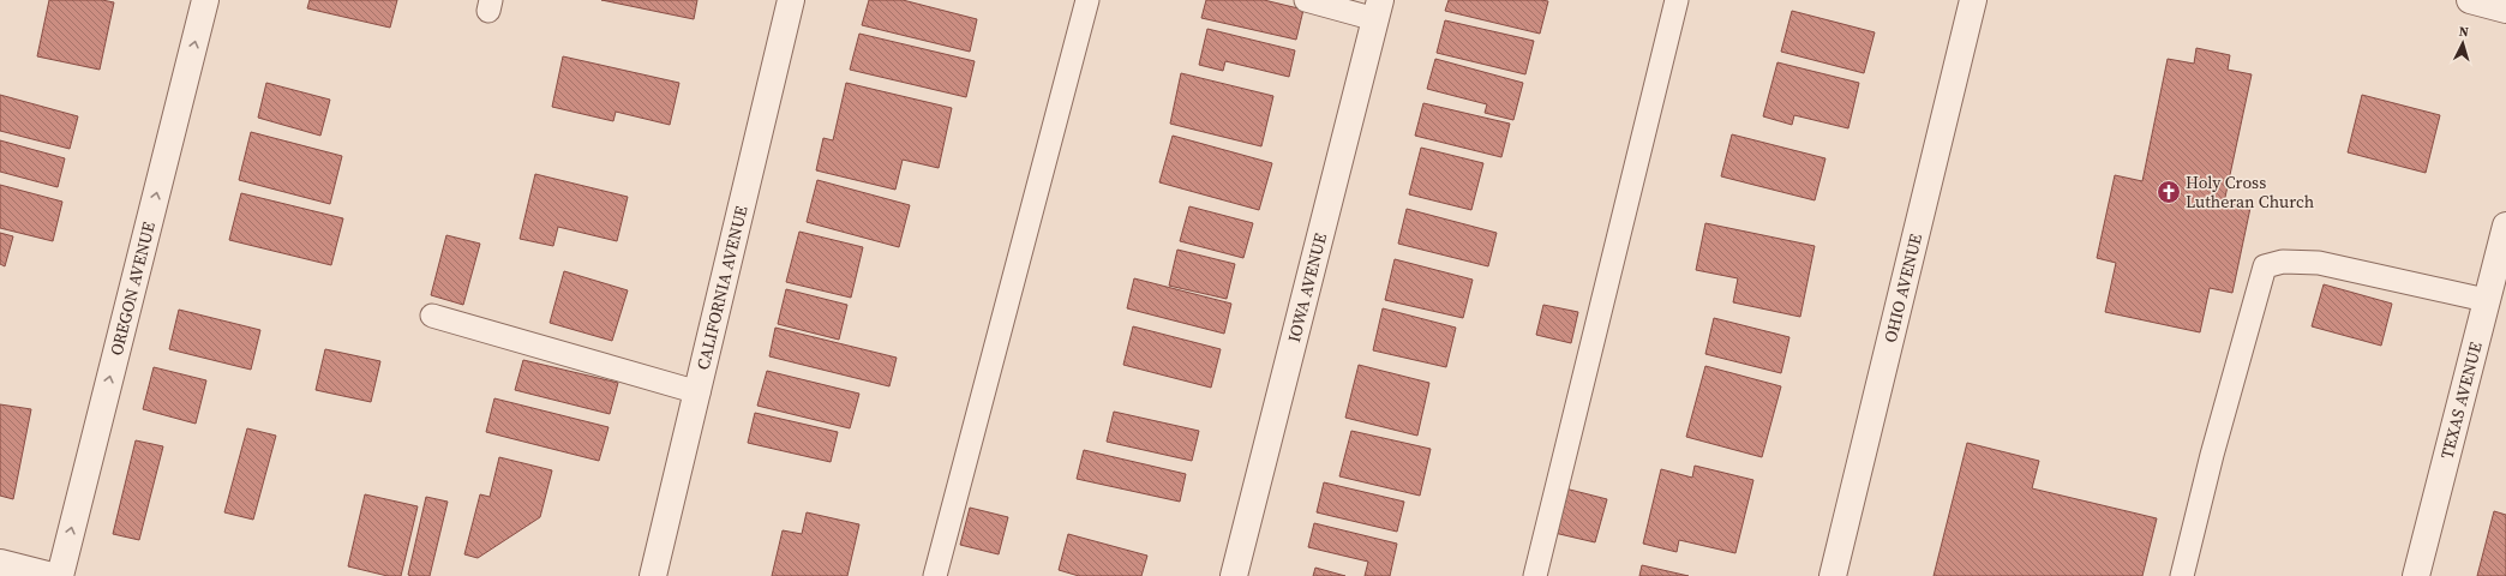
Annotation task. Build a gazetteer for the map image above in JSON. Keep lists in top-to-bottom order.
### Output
{
  "streets": {
    "street": [
      "OREGON AVENUE",
      "CALIFORNIA AVENUE",
      "IOWA AVENUE",
      "OHIO AVENUE",
      "TEXAS AVENUE"
    ]
  },
  "one_way": ["OREGON AVENUE"],
  "places": {
    "church": ["Holy Cross Lutheran Church"]
  },
  "north": "top"
}
